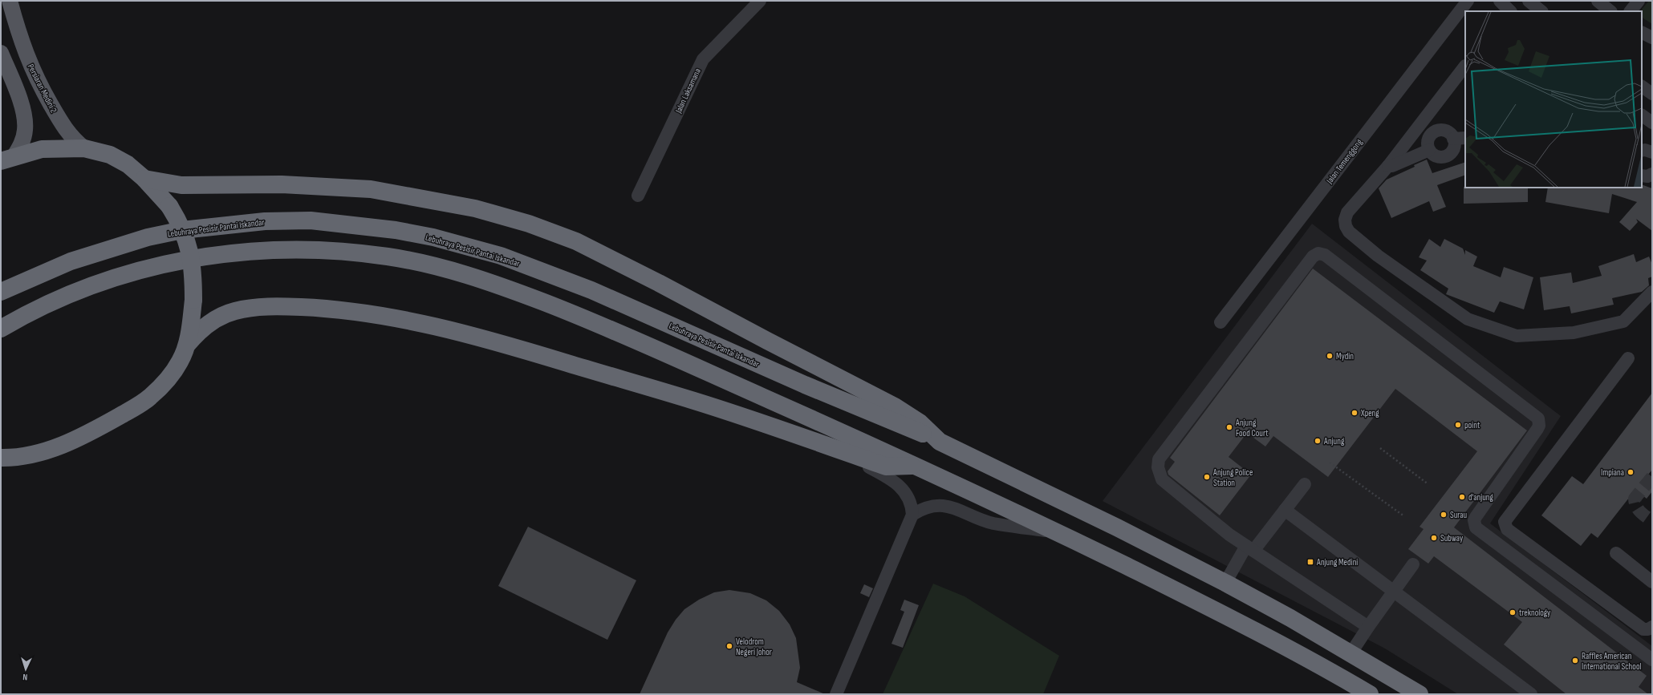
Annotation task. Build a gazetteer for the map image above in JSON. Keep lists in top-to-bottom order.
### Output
{
  "streets": {
    "highway": ["Lebuhraya Pesisir Pantai Iskandar"],
    "main road": ["Persiaran Medini 2"],
    "street": ["Jalan Laksamana", "Jalan Temenggong"]
  },
  "places": {
    "other": [
      "Mydin",
      "Xpeng",
      "point",
      "Anjung Food Court",
      "Anjung",
      "Impiana",
      "Anjung Police Station",
      "d'anjung",
      "Surau",
      "Subway",
      "treknology",
      "Velodrom Negeri Johor",
      "Raffles American International School"
    ],
    "transit": ["Anjung Medini"]
  },
  "north": "bottom"
}
